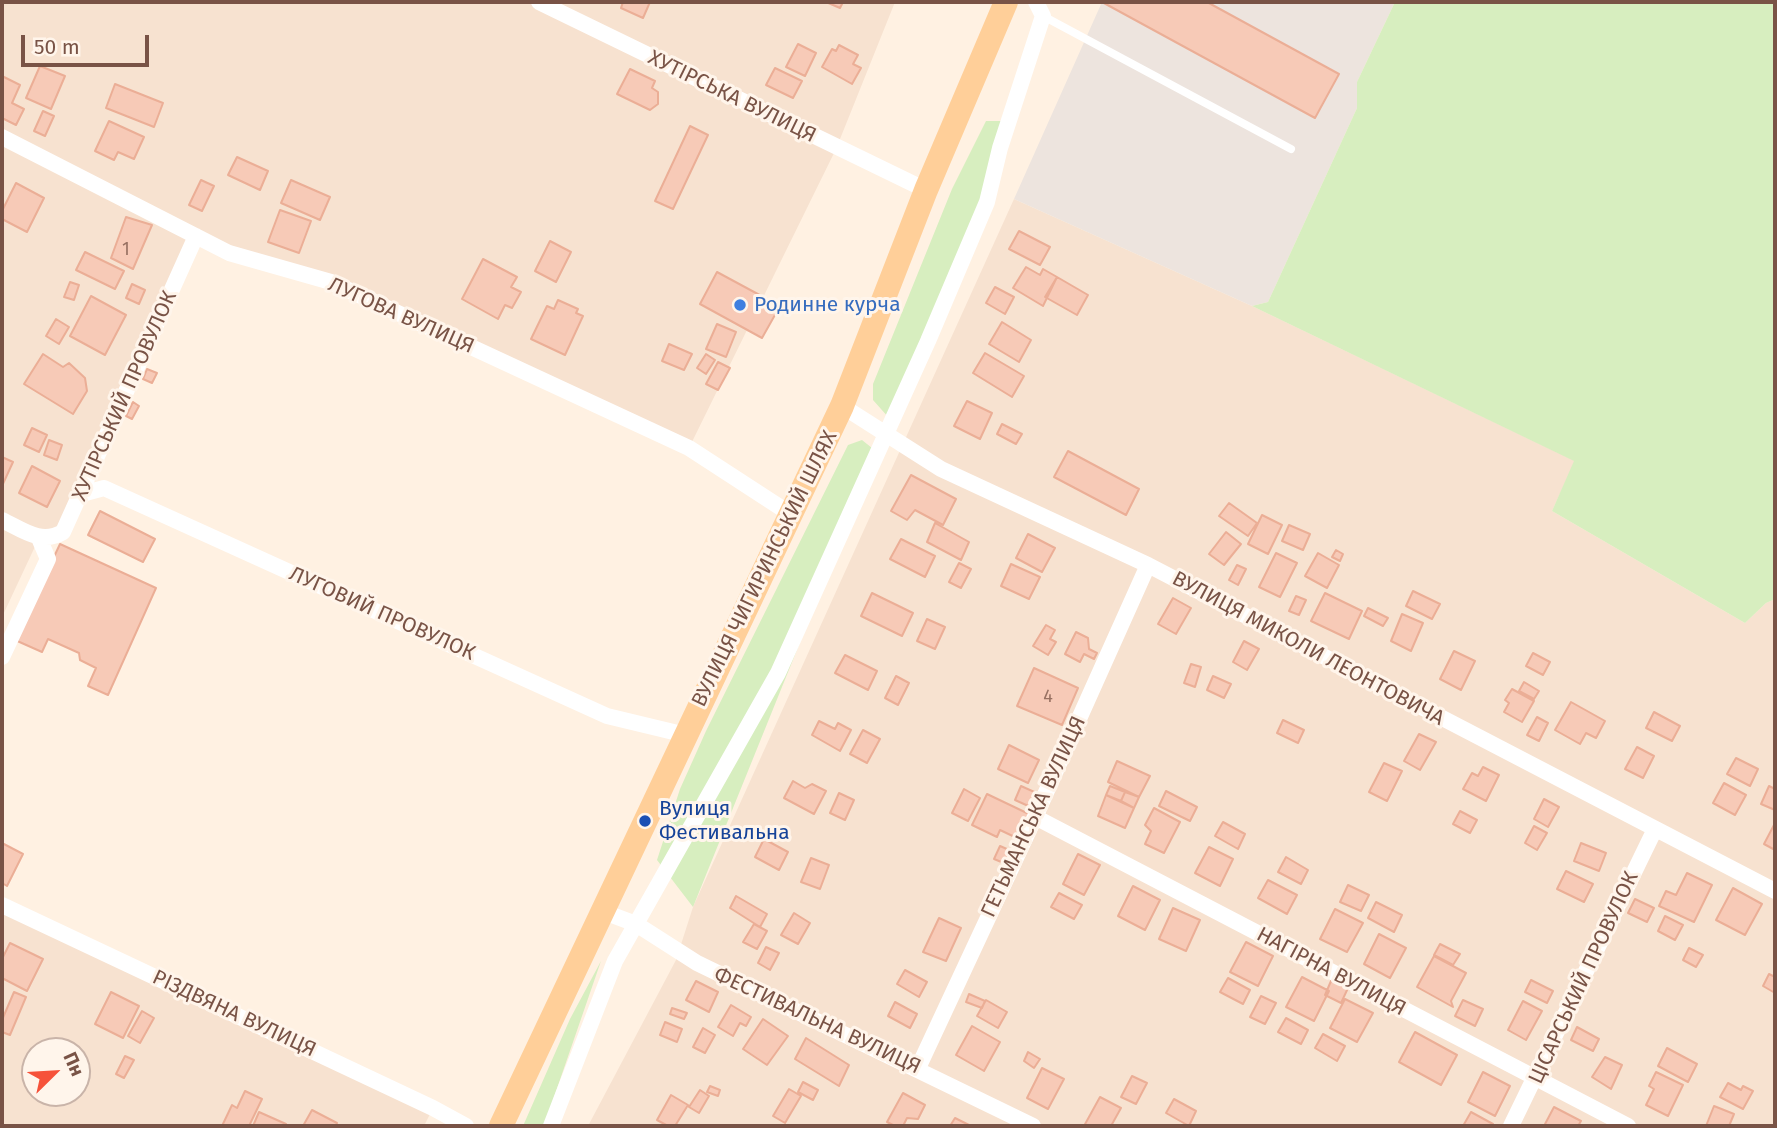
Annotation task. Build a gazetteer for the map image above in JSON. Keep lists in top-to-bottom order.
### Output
{
  "streets": {
    "main road": ["ВУЛИЦЯ ЧИГИРИНСЬКИЙ ШЛЯХ"],
    "street": [
      "ХУТІРСЬКА ВУЛИЦЯ",
      "ЛУГОВА ВУЛИЦЯ",
      "ХУТІРСЬКИЙ ПРОВУЛОК",
      "ЛУГОВИЙ ПРОВУЛОК",
      "ВУЛИЦЯ МИКОЛИ ЛЕОНТОВИЧА",
      "ГЕТЬМАНСЬКА ВУЛИЦЯ",
      "НАГІРНА ВУЛИЦЯ",
      "ЦІСАРСЬКИЙ ПРОВУЛОК",
      "РІЗДВЯНА ВУЛИЦЯ",
      "ФЕСТИВАЛЬНА ВУЛИЦЯ"
    ]
  },
  "crossings": [
    ["ХУТІРСЬКА ВУЛИЦЯ", "ВУЛИЦЯ ЧИГИРИНСЬКИЙ ШЛЯХ"],
    ["ЛУГОВА ВУЛИЦЯ", "ХУТІРСЬКИЙ ПРОВУЛОК"],
    ["ЛУГОВА ВУЛИЦЯ", "ВУЛИЦЯ ЧИГИРИНСЬКИЙ ШЛЯХ"],
    ["ХУТІРСЬКИЙ ПРОВУЛОК", "ЛУГОВИЙ ПРОВУЛОК"],
    ["ВУЛИЦЯ ЧИГИРИНСЬКИЙ ШЛЯХ", "ЛУГОВИЙ ПРОВУЛОК"],
    ["ВУЛИЦЯ ЧИГИРИНСЬКИЙ ШЛЯХ", "ВУЛИЦЯ МИКОЛИ ЛЕОНТОВИЧА"],
    ["ВУЛИЦЯ ЧИГИРИНСЬКИЙ ШЛЯХ", "ФЕСТИВАЛЬНА ВУЛИЦЯ"],
    ["ВУЛИЦЯ МИКОЛИ ЛЕОНТОВИЧА", "ГЕТЬМАНСЬКА ВУЛИЦЯ"],
    ["ВУЛИЦЯ МИКОЛИ ЛЕОНТОВИЧА", "ЦІСАРСЬКИЙ ПРОВУЛОК"],
    ["ГЕТЬМАНСЬКА ВУЛИЦЯ", "НАГІРНА ВУЛИЦЯ"],
    ["ГЕТЬМАНСЬКА ВУЛИЦЯ", "ФЕСТИВАЛЬНА ВУЛИЦЯ"],
    ["НАГІРНА ВУЛИЦЯ", "ЦІСАРСЬКИЙ ПРОВУЛОК"]
  ],
  "places": ["Родинне курча", "Вулиця Фестивальна"],
  "house_numbers": ["1", "4"],
  "scale_bar": "50 m",
  "north": "top right"
}
